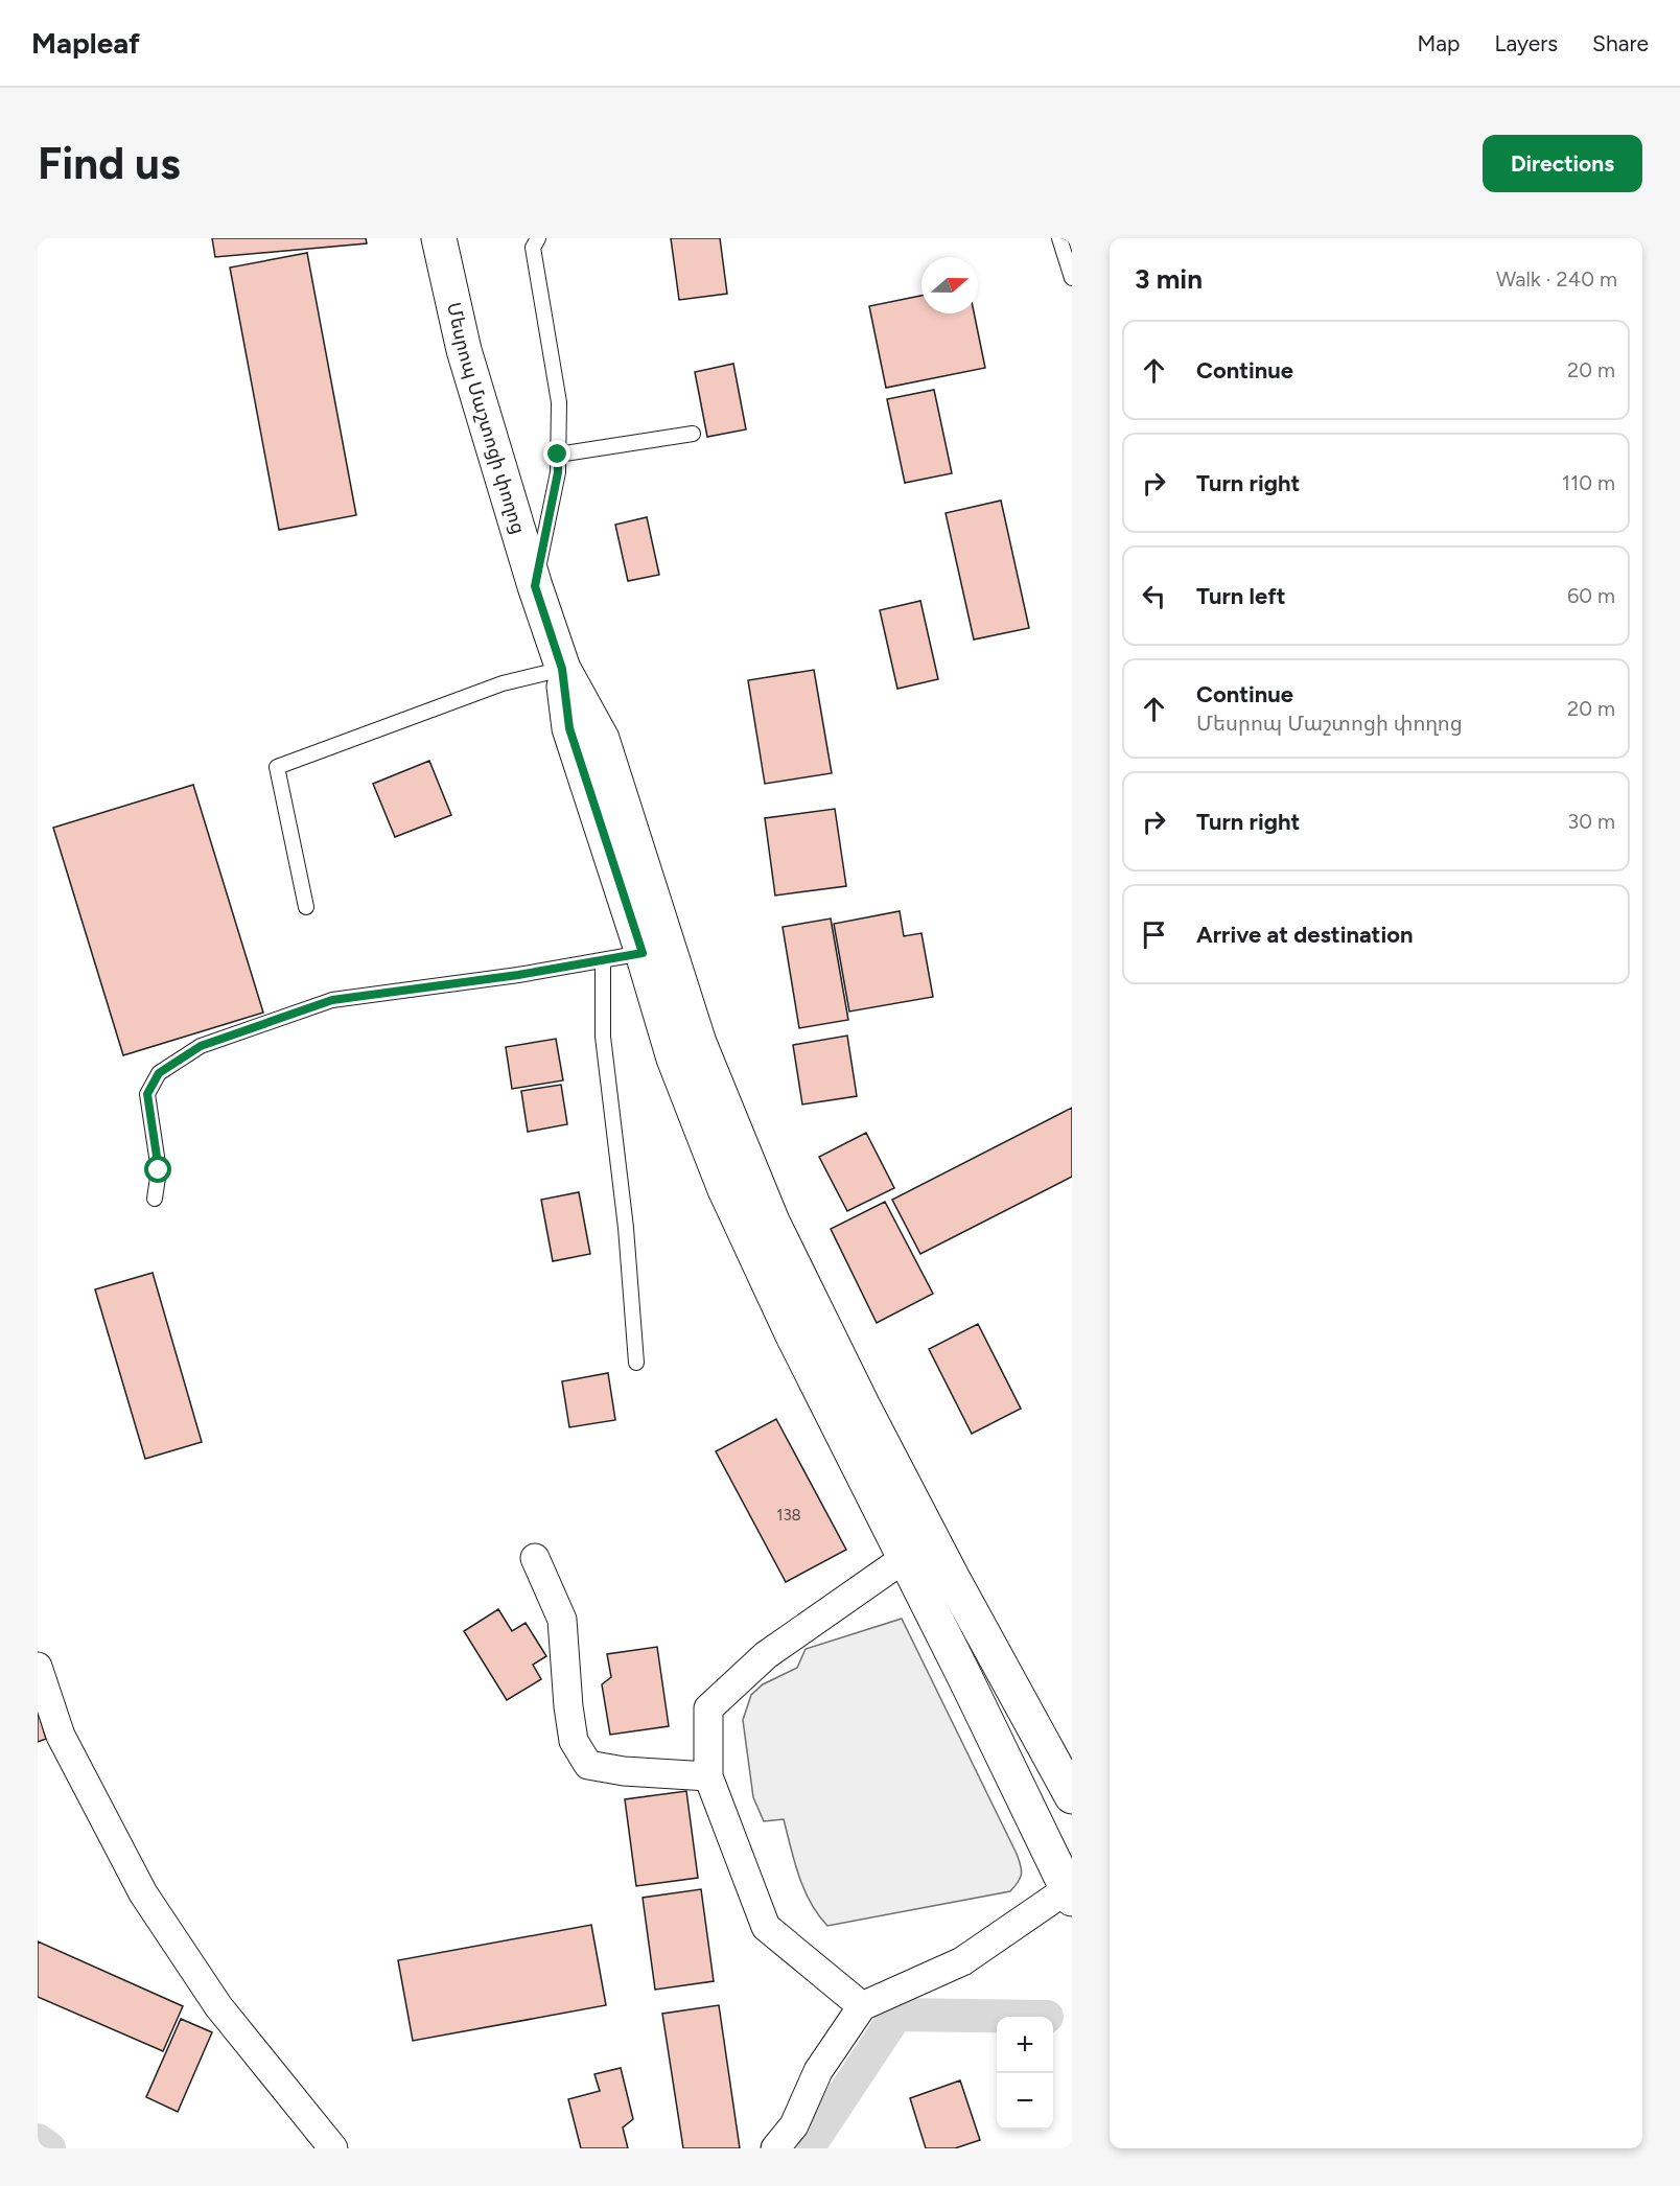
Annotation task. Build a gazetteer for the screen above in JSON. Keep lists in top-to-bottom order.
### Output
{
  "streets": {
    "main road": ["Մեսրոպ Մաշտոցի փողոց"]
  },
  "house_numbers": ["138"],
  "north": "right",
  "page": {
    "header": "Mapleaf",
    "nav": ["Map", "Layers", "Share"],
    "buttons": "Directions",
    "title": "Find us",
    "heading": ["3 min", "Walk · 240 m"],
    "list": [
      ["Continue", "20 m"],
      ["Turn right", "110 m"],
      ["Turn left", "60 m"],
      ["Continue", "Մեսրոպ Մաշտոցի փողոց", "20 m"],
      ["Turn right", "30 m"],
      "Arrive at destination"
    ],
    "map_buttons": ["+", "−"]
  }
}
